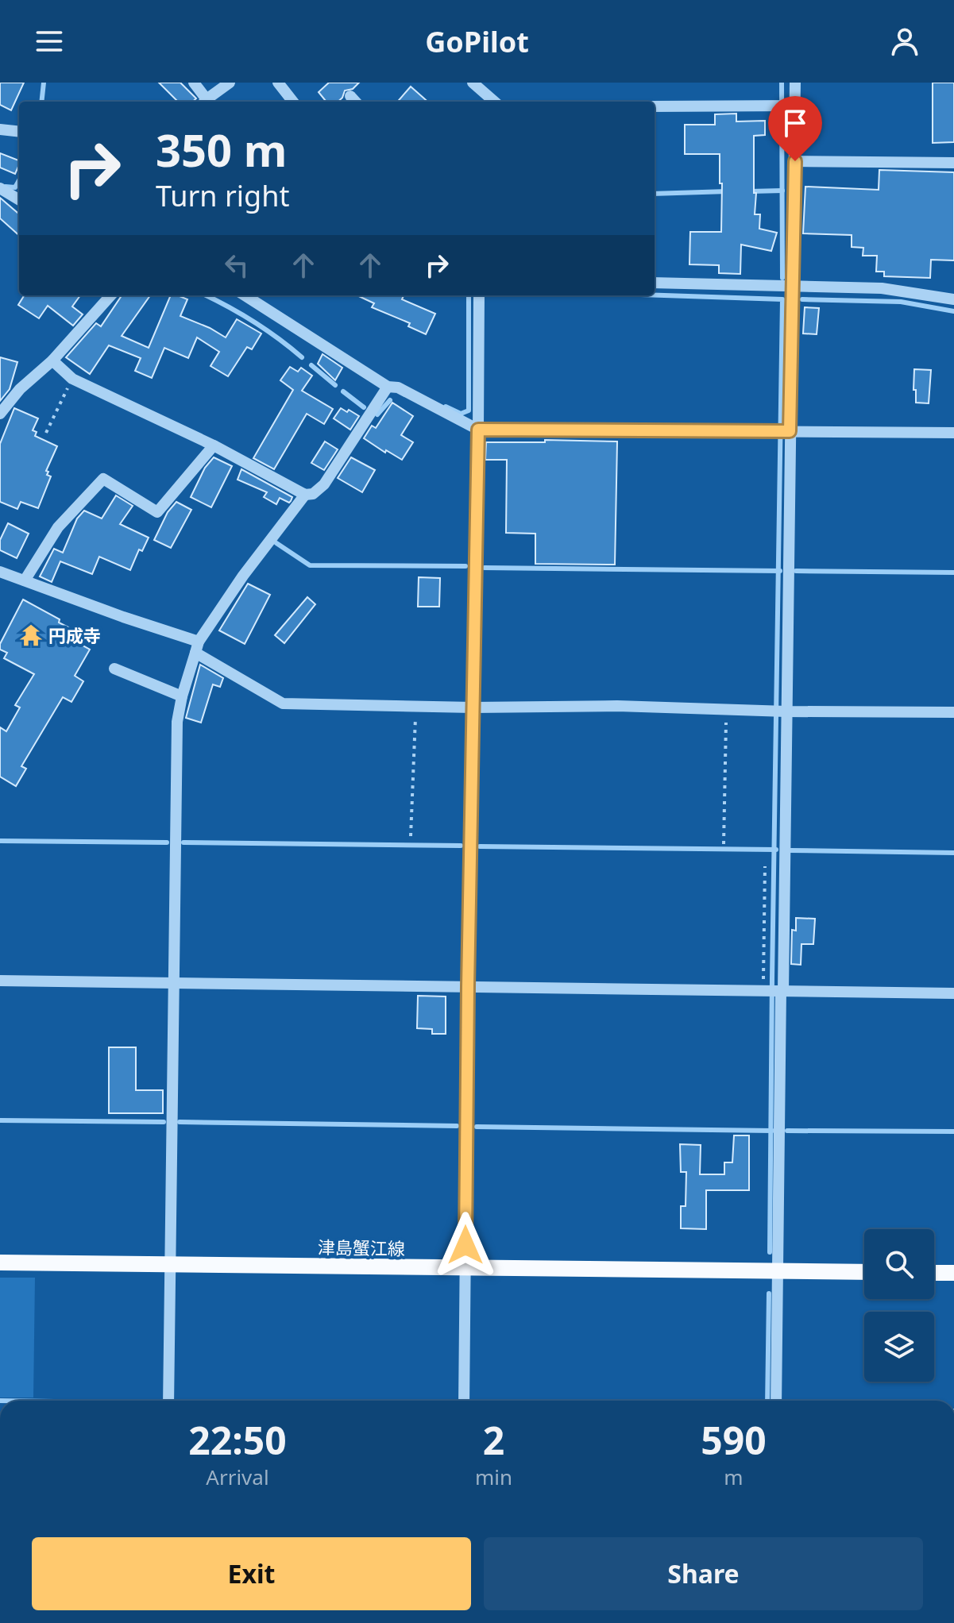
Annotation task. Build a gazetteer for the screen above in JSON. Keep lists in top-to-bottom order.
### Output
{
  "streets": {
    "main road": ["津島蟹江線"]
  },
  "places": {
    "temple": ["円成寺"]
  },
  "page": {
    "header": "GoPilot",
    "turn": ["350 m", "Turn right"],
    "eta": [
      "22:50",
      "Arrival",
      "2",
      "min",
      "590",
      "m"
    ],
    "buttons": ["Exit", "Share"]
  }
}
